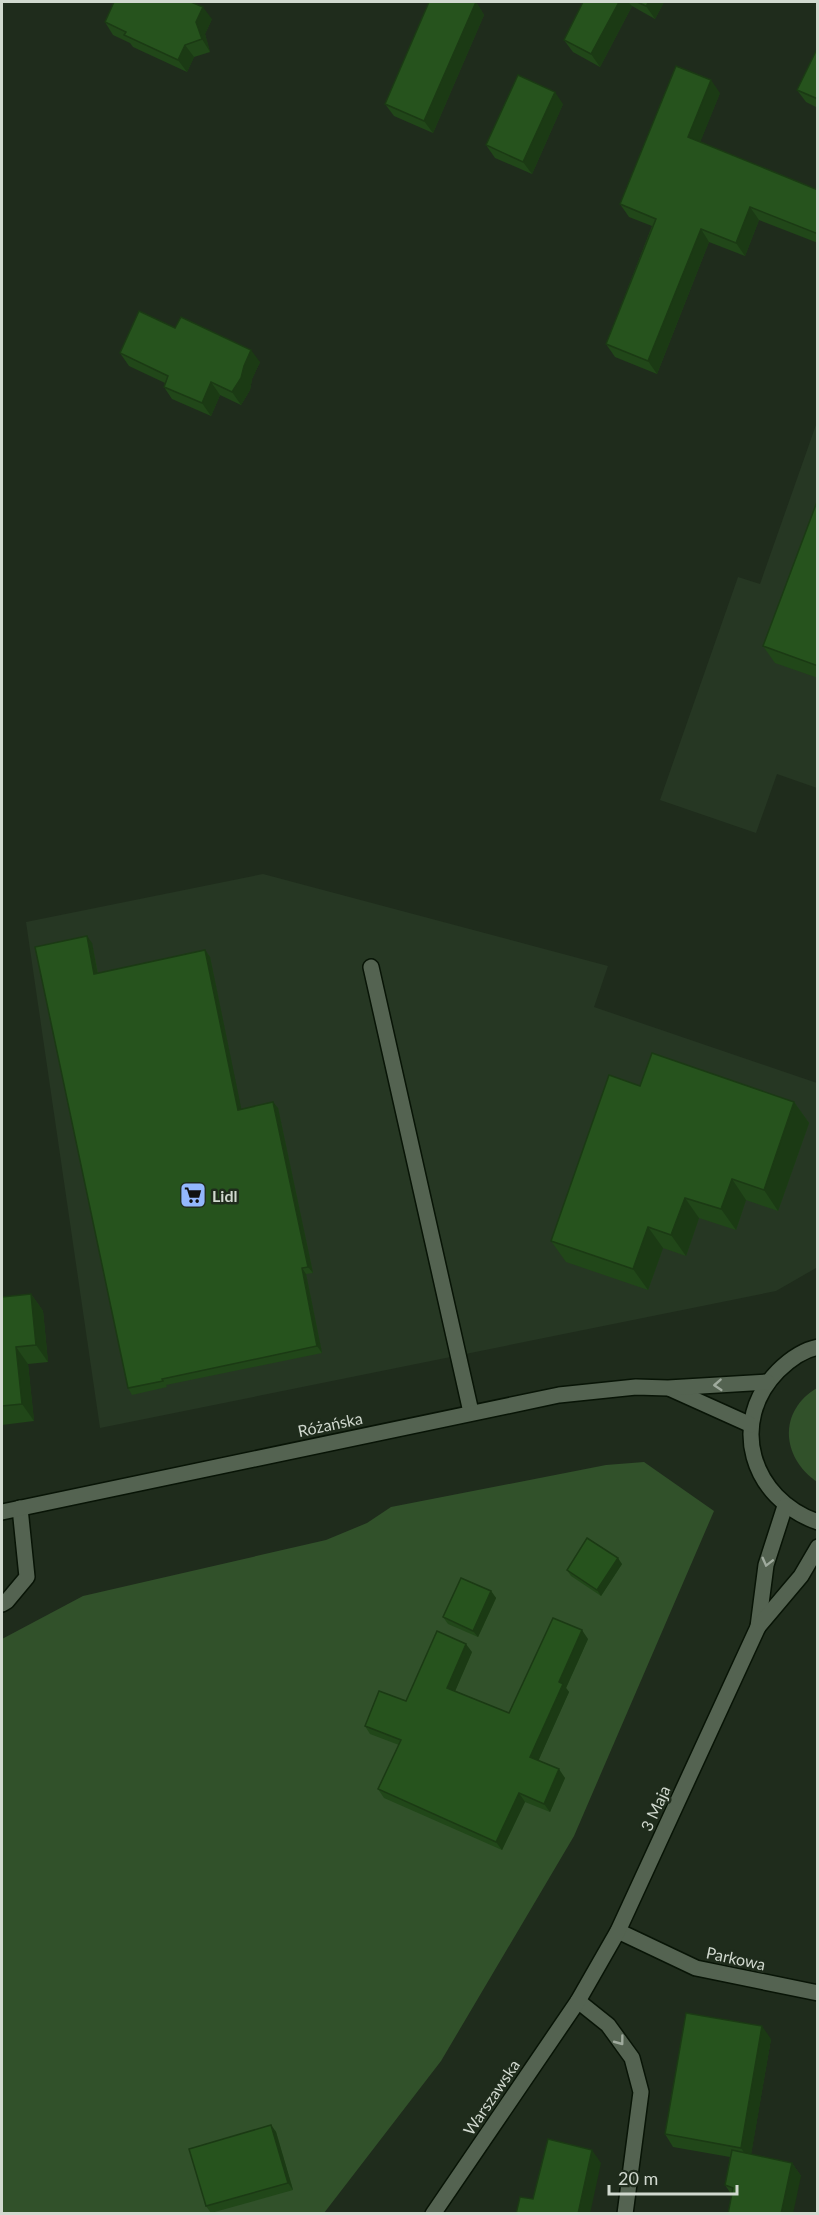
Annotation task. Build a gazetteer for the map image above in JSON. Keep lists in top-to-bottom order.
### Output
{
  "streets": {
    "street": [
      "Różańska",
      "3 Maja",
      "Parkowa",
      "Warszawska"
    ]
  },
  "crossings": [
    ["3 Maja", "Parkowa"],
    ["3 Maja", "Warszawska"]
  ],
  "places": {
    "supermarket": ["Lidl"]
  },
  "scale_bar": "20 m"
}
